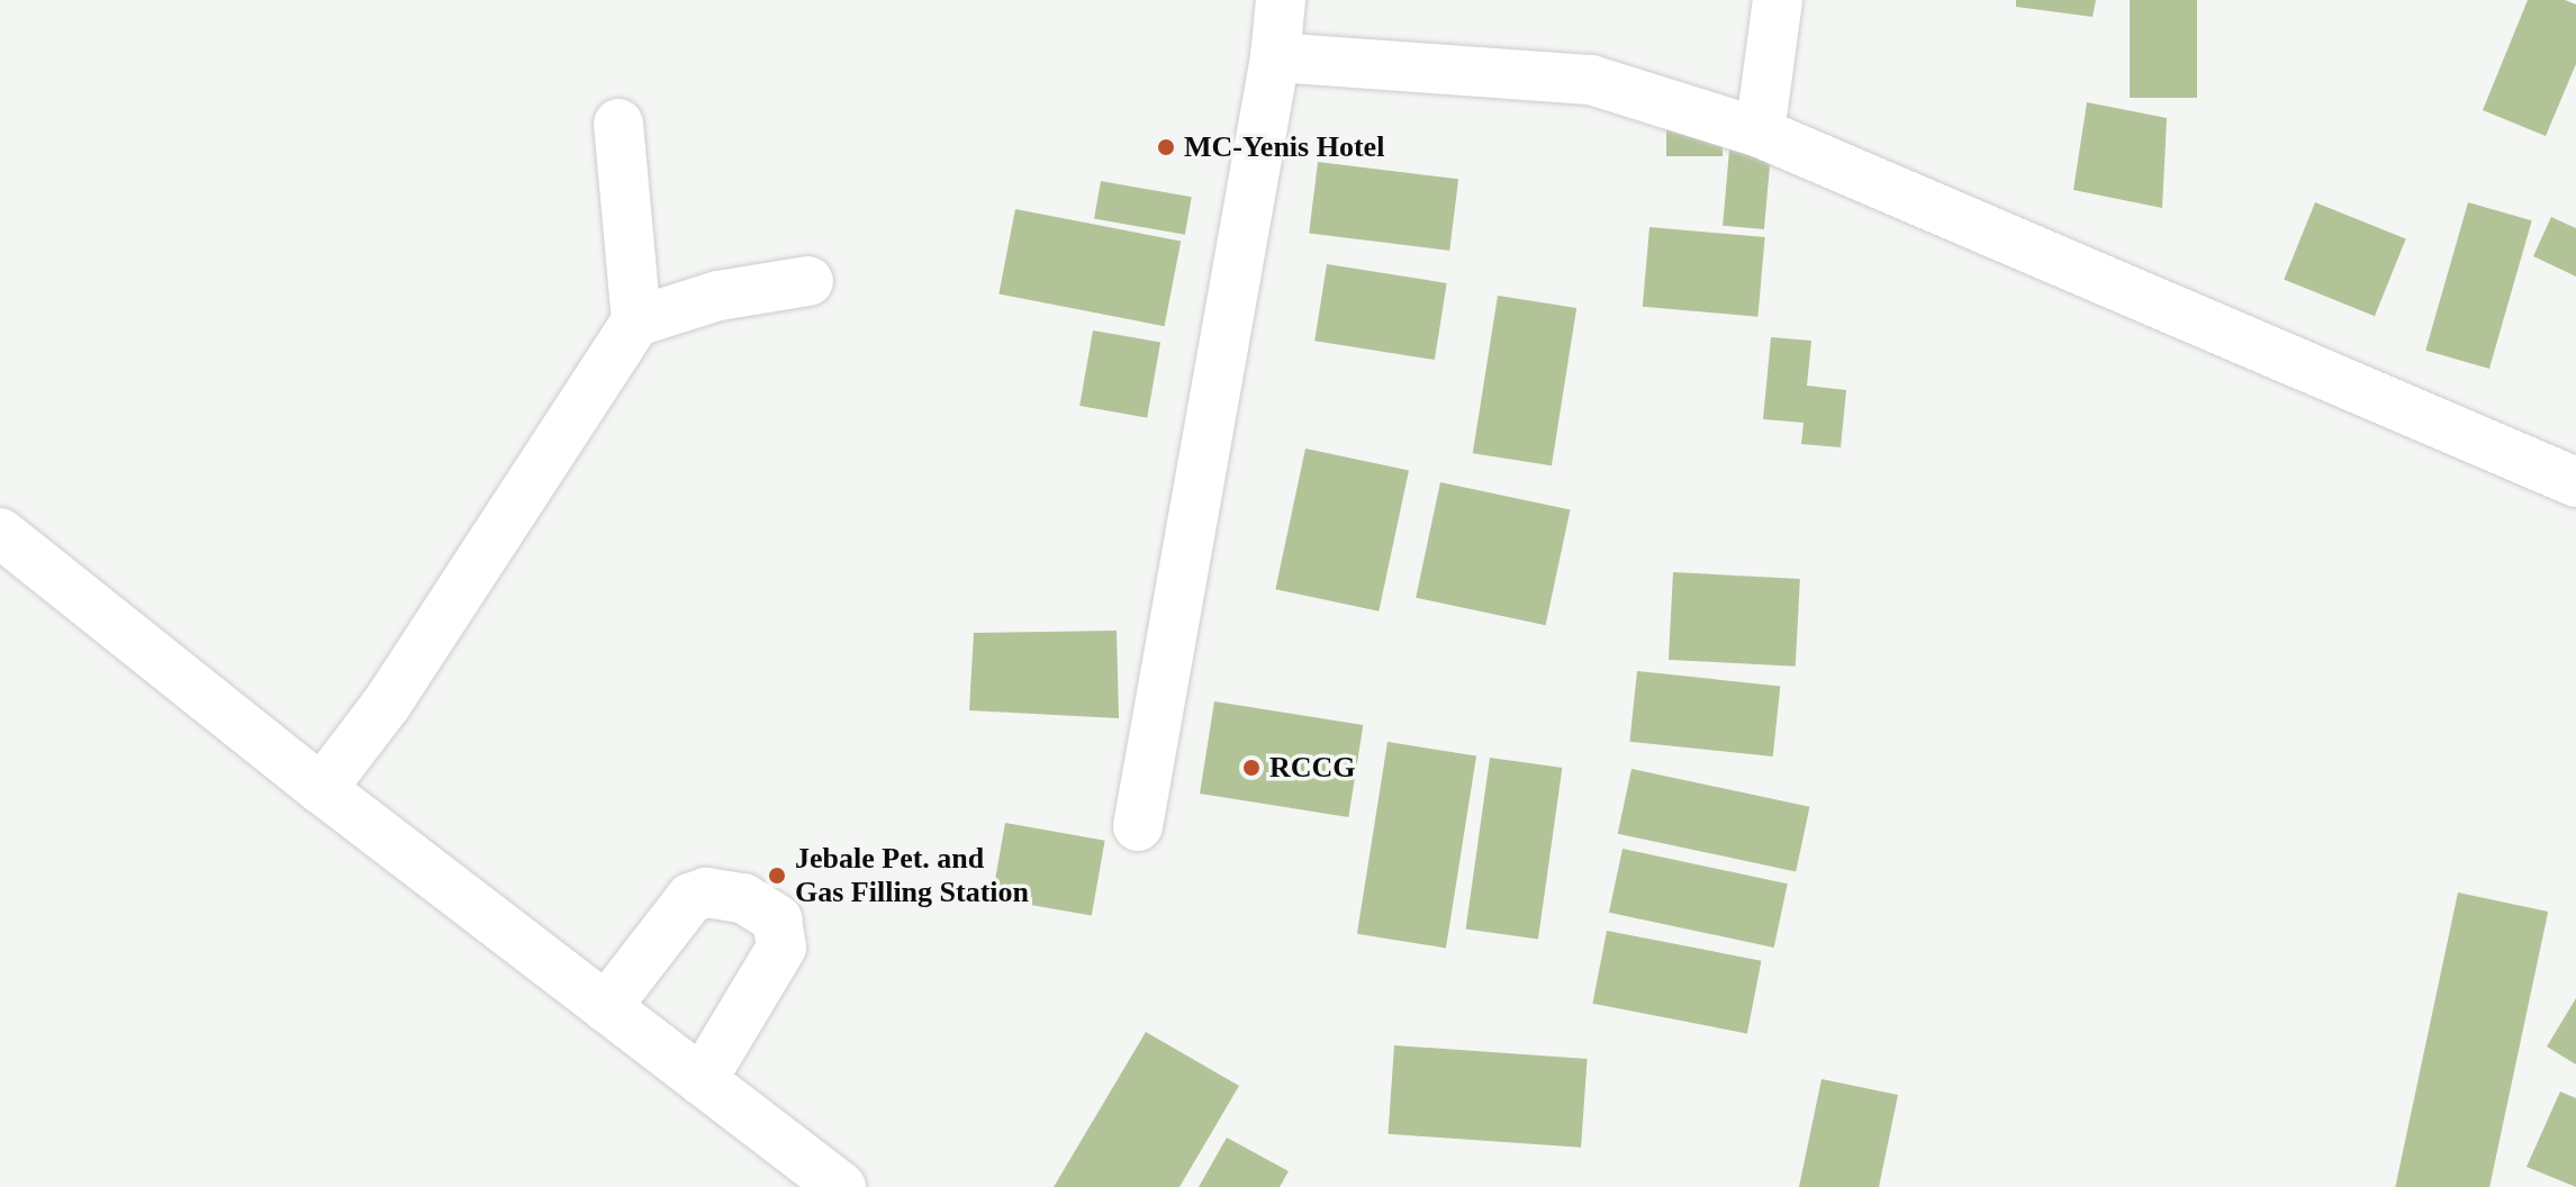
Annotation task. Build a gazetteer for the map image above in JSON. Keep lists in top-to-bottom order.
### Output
{
  "places": ["MC-Yenis Hotel", "RCCG", "Jebale Pet. and Gas Filling Station"]
}
